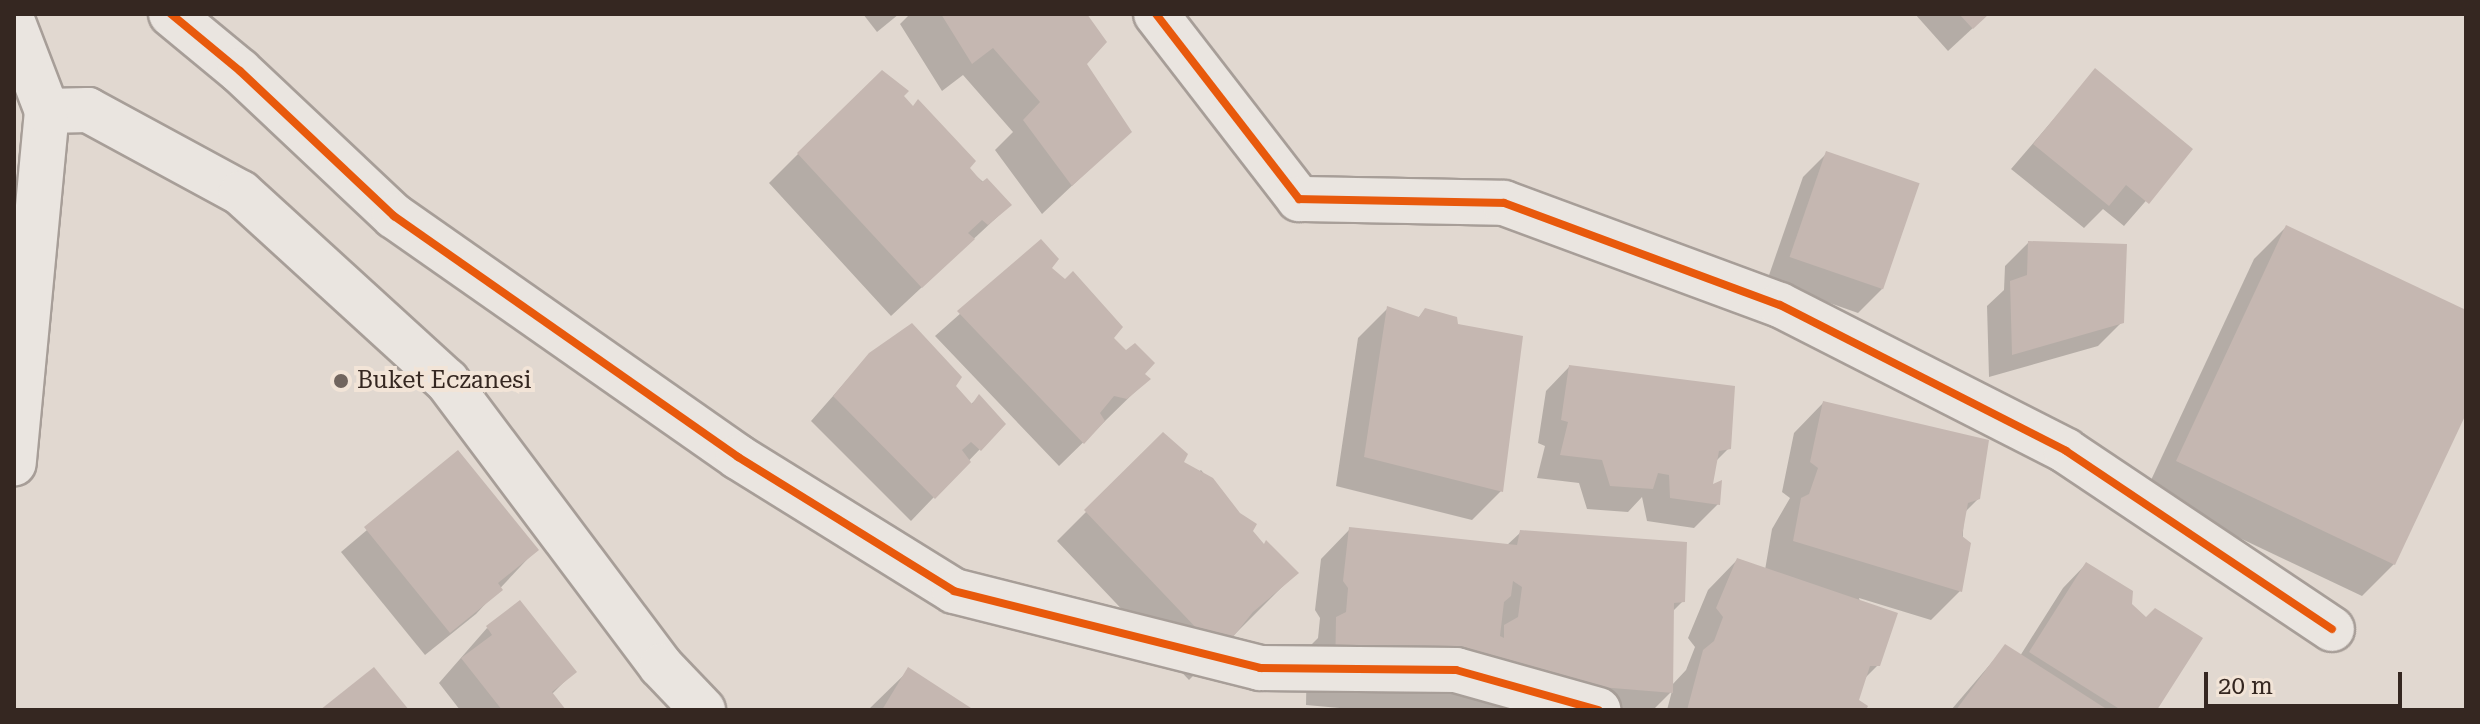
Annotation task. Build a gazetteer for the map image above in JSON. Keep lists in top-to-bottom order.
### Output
{
  "places": ["Buket Eczanesi"],
  "scale_bar": "20 m"
}
